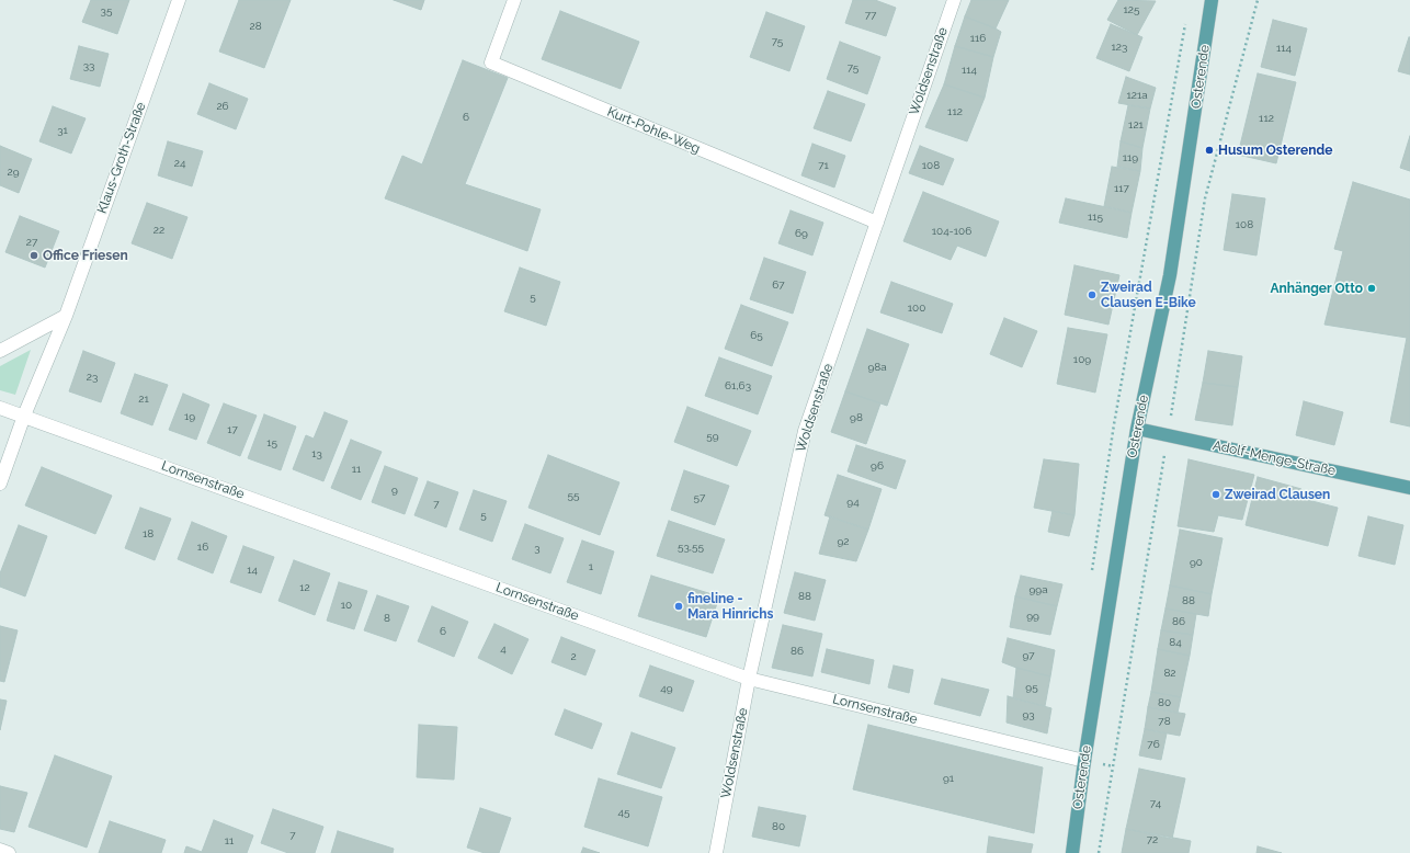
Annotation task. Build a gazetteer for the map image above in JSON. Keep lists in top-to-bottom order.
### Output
{
  "streets": {
    "main road": ["Osterende", "Adolf-Menge-Straße"],
    "street": [
      "Woldsenstraße",
      "Kurt-Pohle-Weg",
      "Klaus-Groth-Straße",
      "Lornsenstraße"
    ]
  },
  "crossings": [
    ["Woldsenstraße", "Kurt-Pohle-Weg"],
    ["Woldsenstraße", "Lornsenstraße"],
    ["Osterende", "Adolf-Menge-Straße"],
    ["Osterende", "Lornsenstraße"],
    ["Klaus-Groth-Straße", "Lornsenstraße"]
  ],
  "places": [
    "Husum Osterende",
    "Office Friesen",
    "Anhänger Otto",
    "Zweirad Clausen E-Bike",
    "Zweirad Clausen",
    "fineline - Mara Hinrichs"
  ],
  "house_numbers": [
    "125",
    "35",
    "77",
    "28",
    "116",
    "75",
    "123",
    "114",
    "33",
    "75",
    "114",
    "121a",
    "26",
    "112",
    "6",
    "112",
    "121",
    "31",
    "119",
    "24",
    "71",
    "108",
    "29",
    "117",
    "115",
    "108",
    "22",
    "104-106",
    "69",
    "27",
    "67",
    "5",
    "100",
    "65",
    "109",
    "98a",
    "23",
    "61,63",
    "21",
    "19",
    "98",
    "17",
    "59",
    "15",
    "13",
    "96",
    "11",
    "9",
    "55",
    "57",
    "94",
    "7",
    "5",
    "18",
    "92",
    "16",
    "53,55",
    "3",
    "90",
    "1",
    "14",
    "12",
    "99a",
    "88",
    "88",
    "10",
    "99",
    "8",
    "86",
    "6",
    "84",
    "4",
    "86",
    "97",
    "2",
    "82",
    "95",
    "49",
    "80",
    "93",
    "78",
    "76",
    "91",
    "74",
    "45",
    "80",
    "7",
    "72",
    "11"
  ]
}
